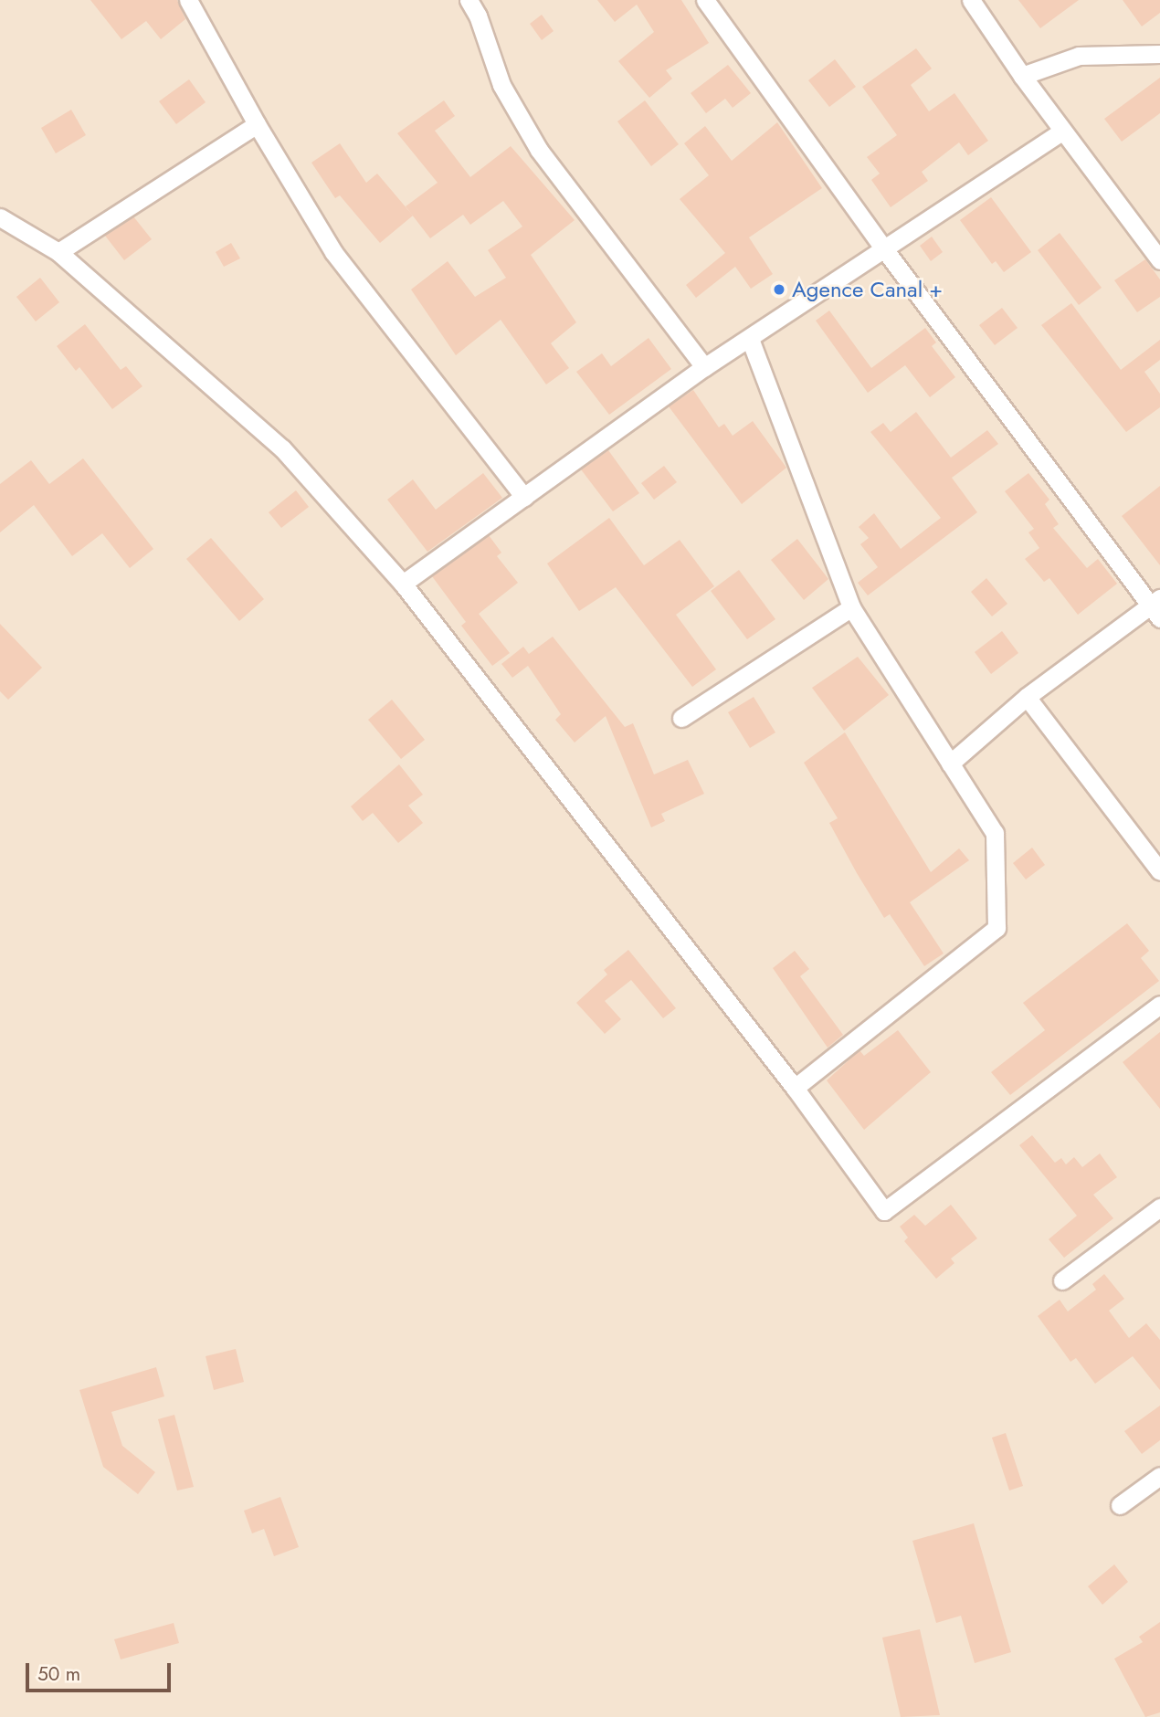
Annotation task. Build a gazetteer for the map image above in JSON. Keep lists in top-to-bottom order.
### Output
{
  "places": ["Agence Canal +"],
  "scale_bar": "50 m"
}
